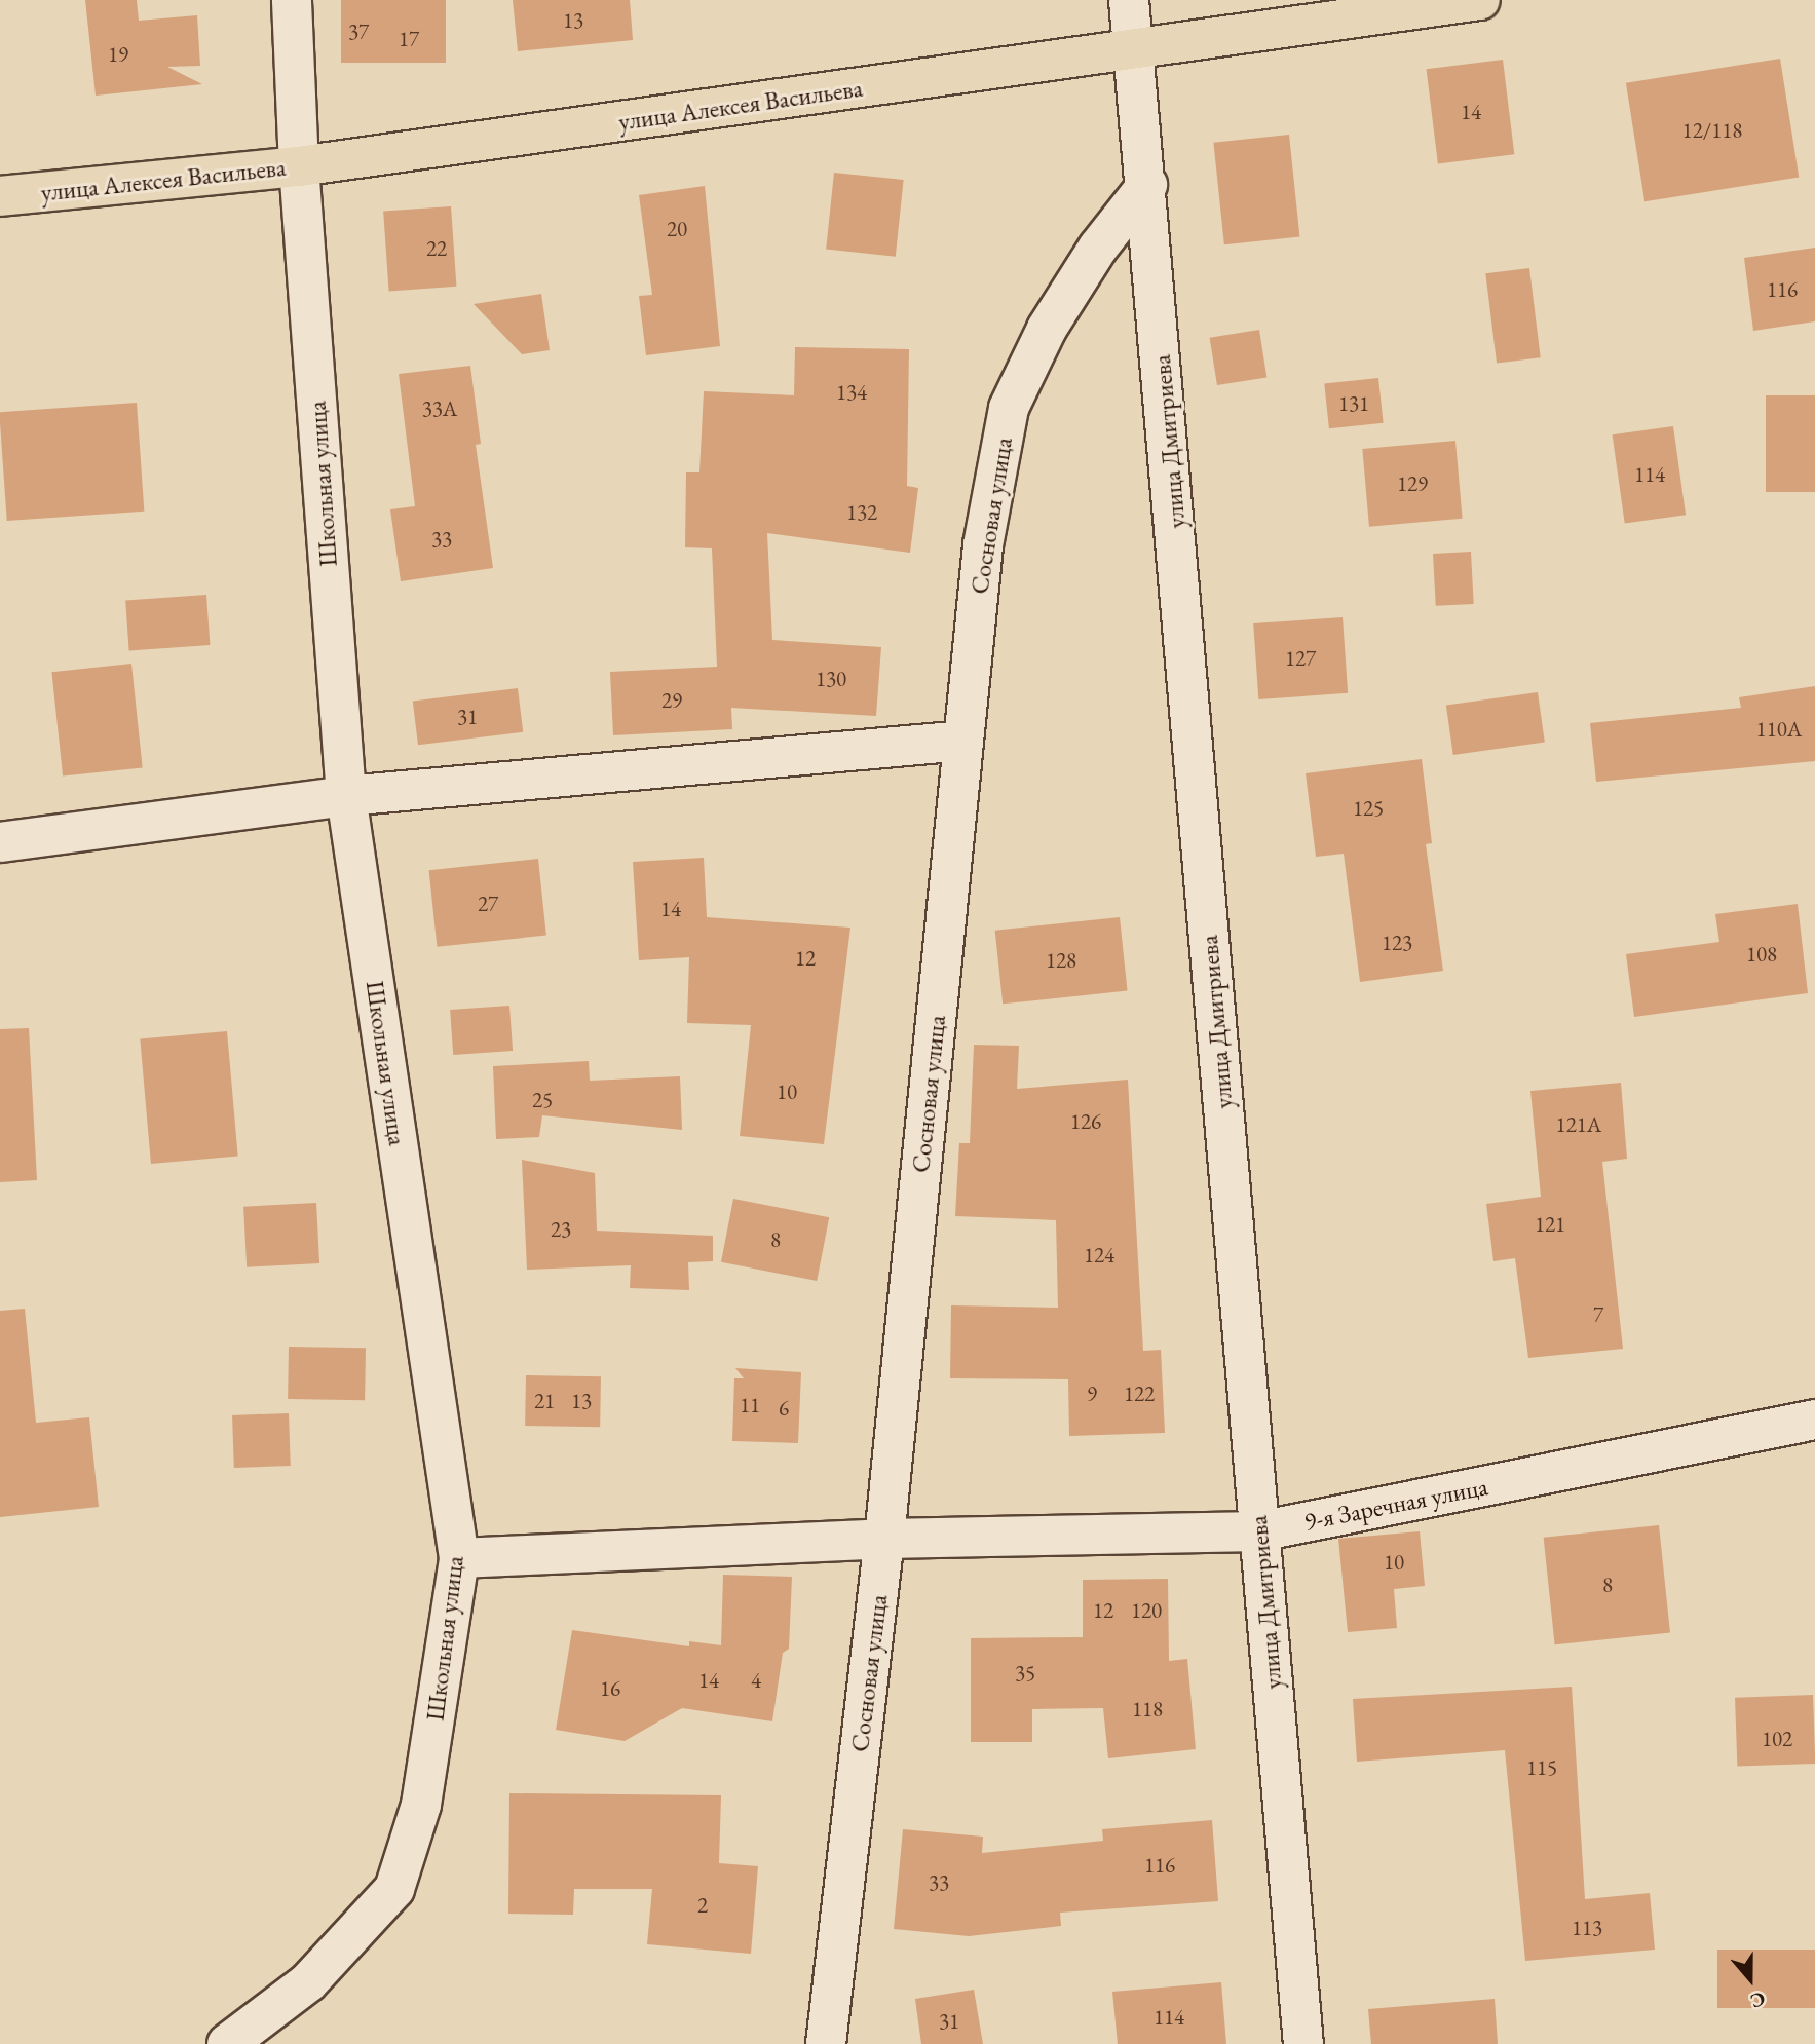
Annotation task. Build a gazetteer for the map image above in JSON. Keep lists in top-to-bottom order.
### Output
{
  "streets": {
    "main road": ["улица Алексея Васильева"],
    "street": [
      "улица Дмитриева",
      "Школьная улица",
      "Сосновая улица",
      "9-я Заречная улица"
    ]
  },
  "crossings": [
    ["улица Алексея Васильева", "улица Дмитриева"],
    ["улица Алексея Васильева", "Школьная улица"],
    ["улица Дмитриева", "Сосновая улица"],
    ["улица Дмитриева", "9-я Заречная улица"],
    ["Школьная улица", "9-я Заречная улица"],
    ["Сосновая улица", "9-я Заречная улица"]
  ],
  "house_numbers": [
    "13",
    "37",
    "17",
    "19",
    "14",
    "12/118",
    "20",
    "22",
    "116",
    "134",
    "131",
    "33А",
    "114",
    "129",
    "132",
    "33",
    "127",
    "130",
    "29",
    "31",
    "110А",
    "125",
    "27",
    "14",
    "123",
    "108",
    "12",
    "128",
    "10",
    "25",
    "126",
    "121А",
    "121",
    "23",
    "8",
    "124",
    "7",
    "9",
    "122",
    "21",
    "13",
    "11",
    "6",
    "10",
    "8",
    "12",
    "120",
    "35",
    "14",
    "4",
    "16",
    "118",
    "102",
    "115",
    "116",
    "33",
    "2",
    "113",
    "114",
    "31"
  ],
  "north": "bottom"
}
